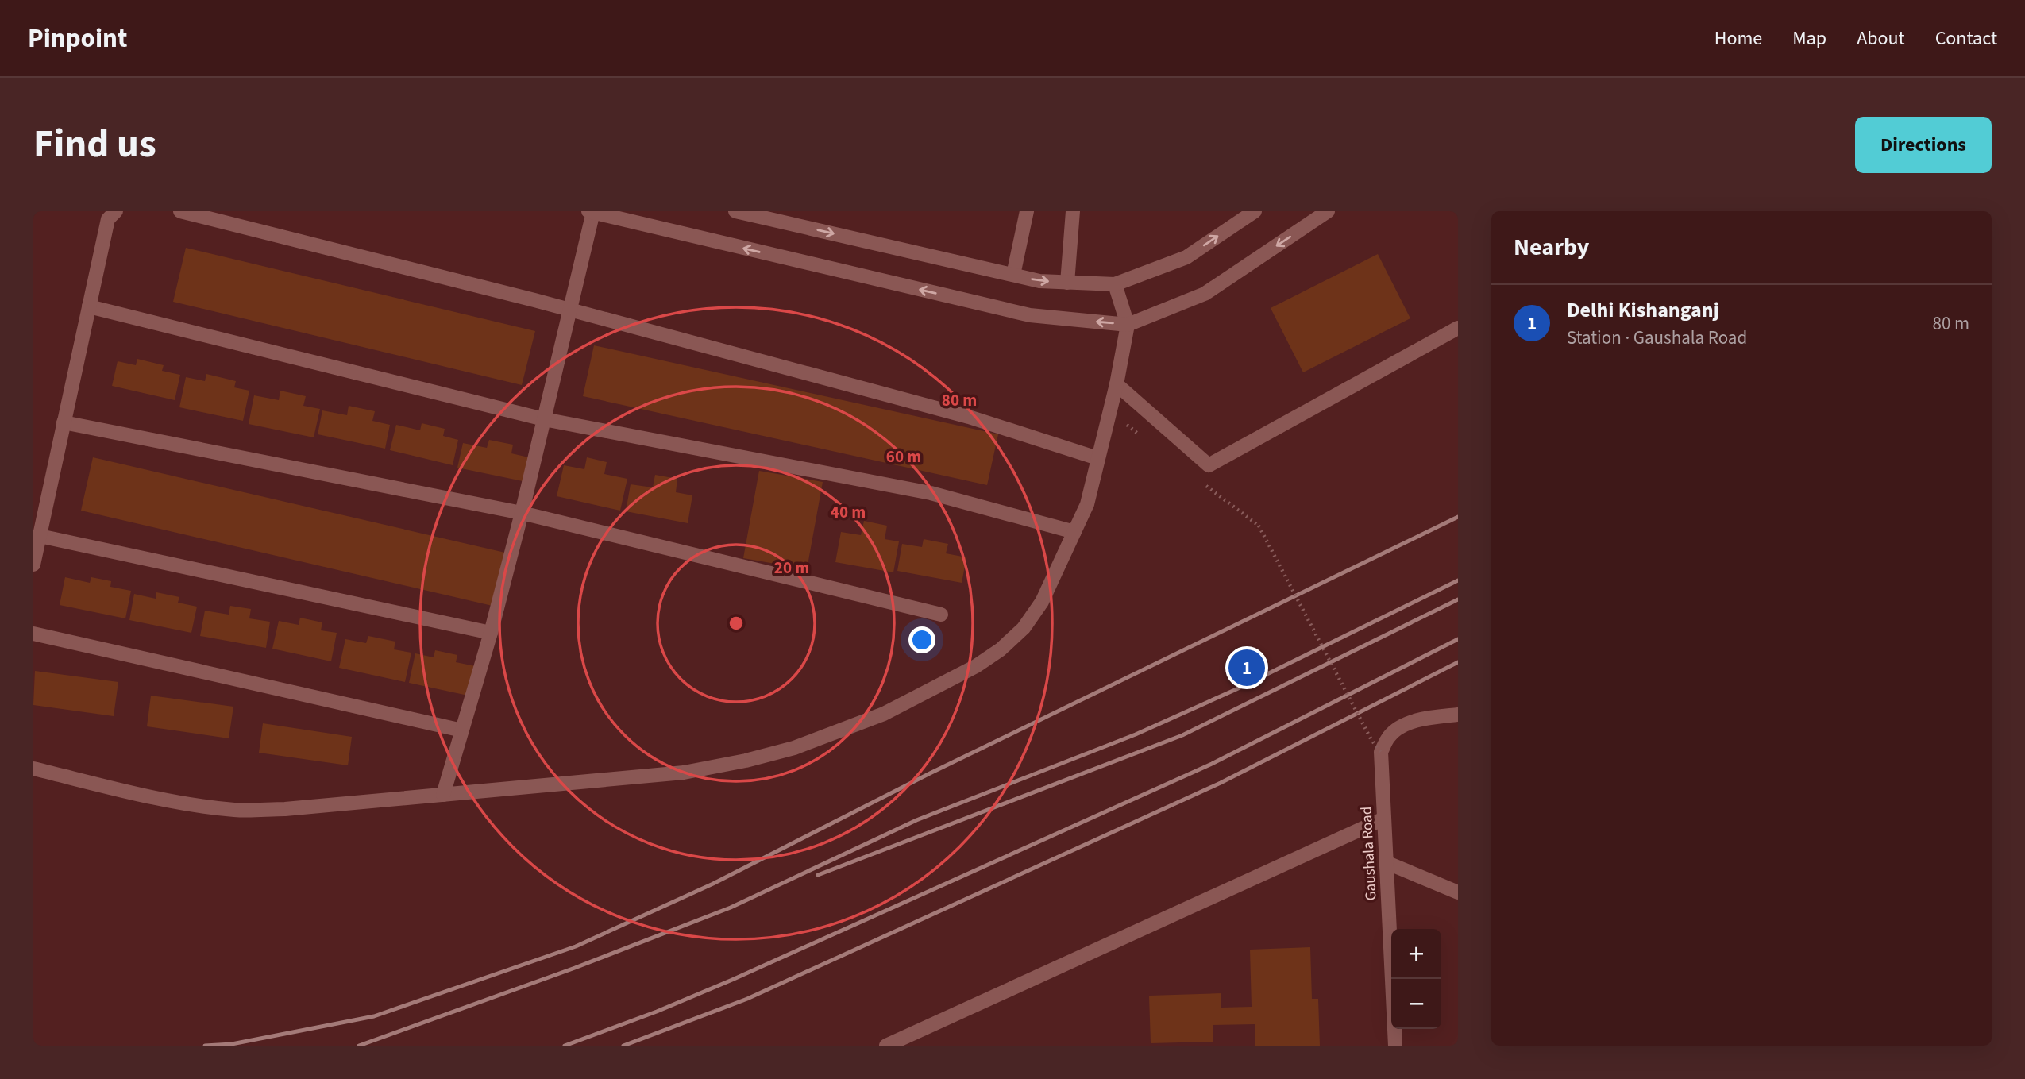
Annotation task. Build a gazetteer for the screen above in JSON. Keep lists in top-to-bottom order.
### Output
{
  "streets": {
    "street": ["Gaushala Road"]
  },
  "page": {
    "header": "Pinpoint",
    "nav": [
      "Home",
      "Map",
      "About",
      "Contact"
    ],
    "title": "Find us",
    "buttons": "Directions",
    "heading": "Nearby",
    "list": [
      {
        "mark": "1",
        "name": "Delhi Kishanganj",
        "note": "Station · Gaushala Road",
        "value": "80 m"
      }
    ],
    "pins": "1",
    "map_buttons": ["+", "−"]
  },
  "rings": [
    "80 m",
    "60 m",
    "40 m",
    "20 m"
  ]
}
